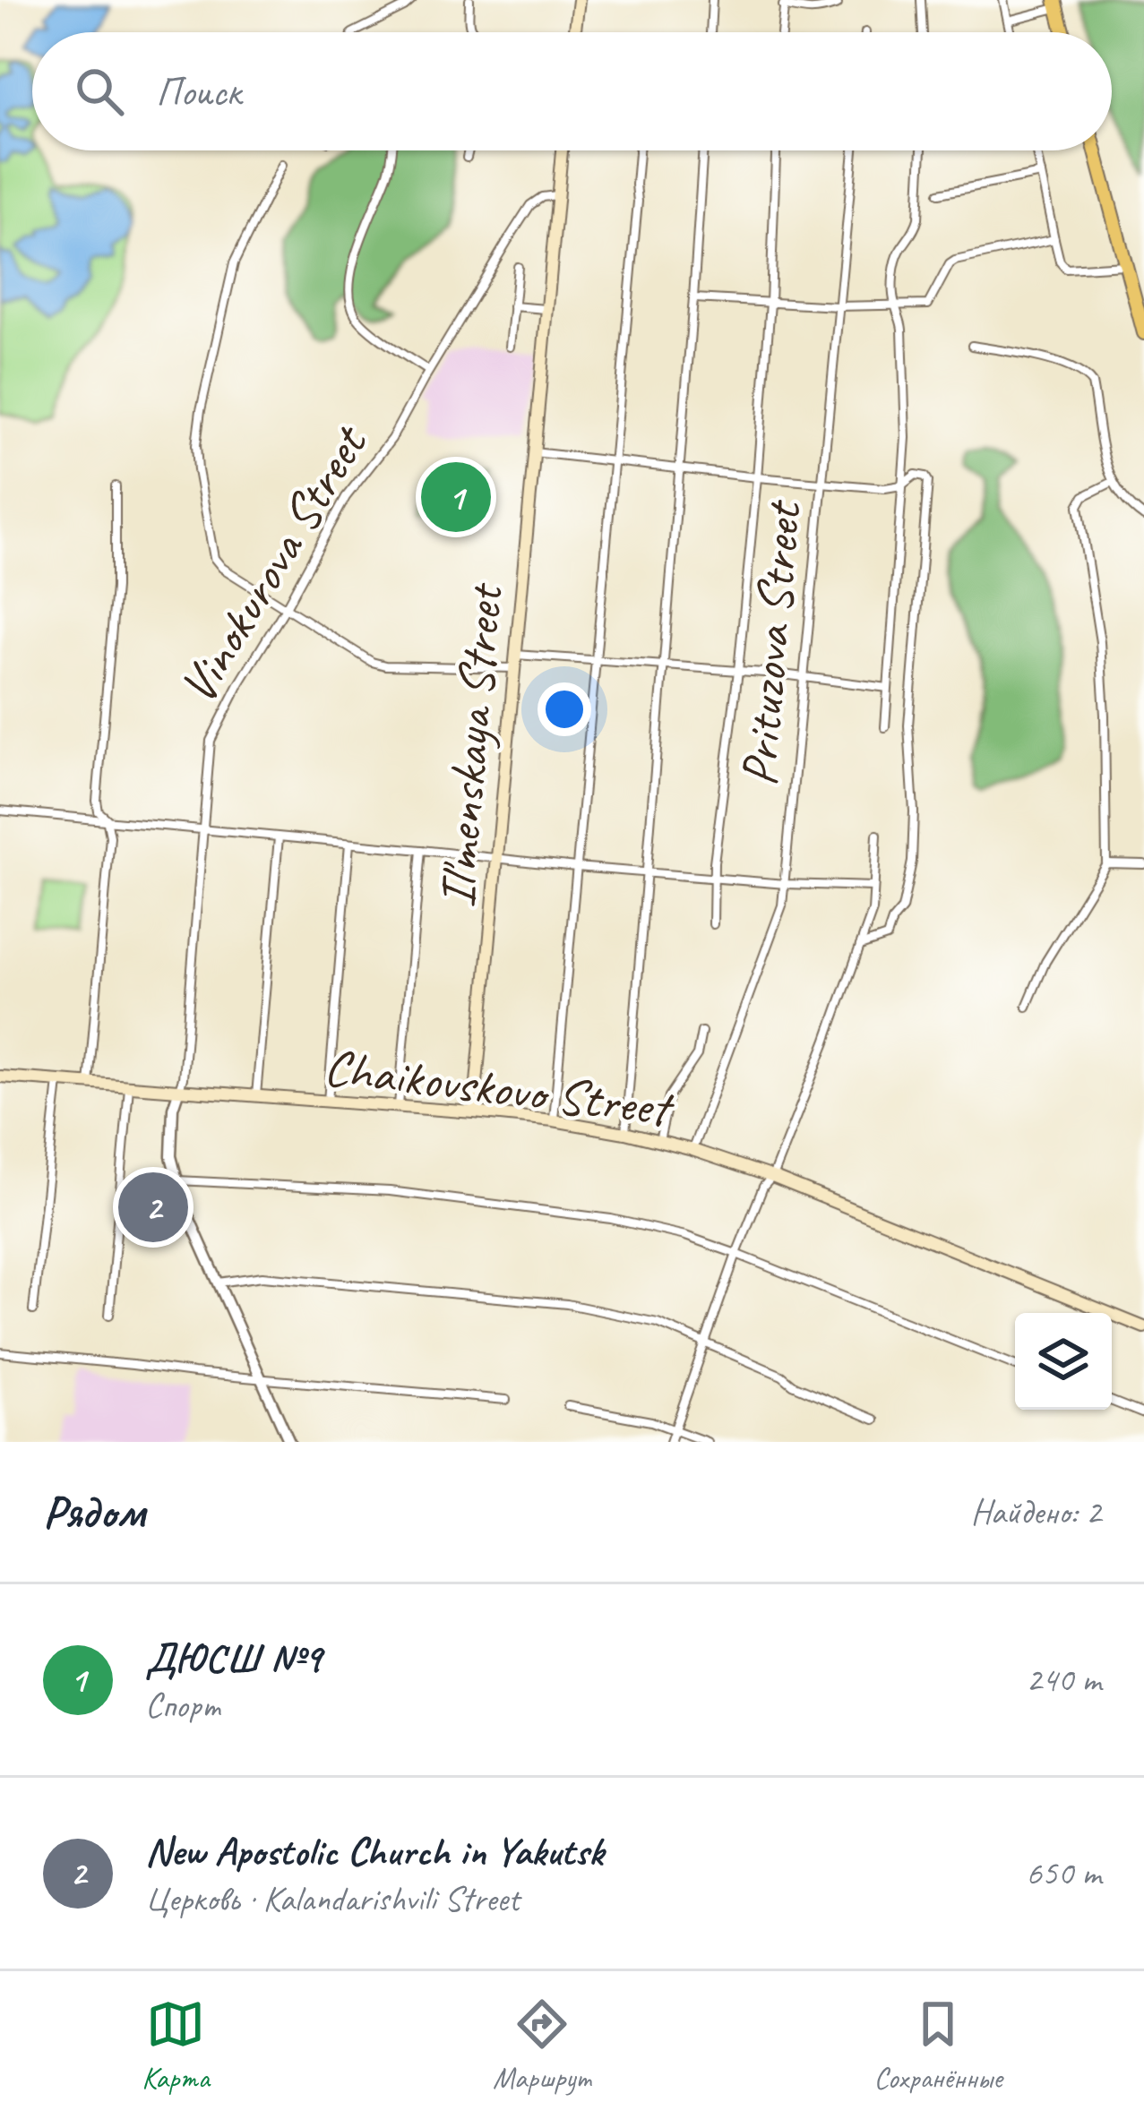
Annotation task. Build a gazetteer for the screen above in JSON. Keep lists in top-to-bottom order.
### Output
{
  "streets": {
    "main road": ["Il'menskaya Street", "Chaikovskovo Street"],
    "street": ["Vinokurova Street", "Prituzova Street"]
  },
  "crossings": [
    ["Vinokurova Street", "Il'menskaya Street"],
    ["Vinokurova Street", "Chaikovskovo Street"],
    ["Prituzova Street", "Chaikovskovo Street"],
    ["Il'menskaya Street", "Chaikovskovo Street"]
  ],
  "page": {
    "search": "Поиск",
    "pins": ["1", "2"],
    "heading": ["Рядом", "Найдено: 2"],
    "list": [
      {
        "mark": "1",
        "name": "ДЮСШ №9",
        "note": "Спорт",
        "value": "240 m"
      },
      {
        "mark": "2",
        "name": "New Apostolic Church in Yakutsk",
        "note": "Церковь · Kalandarishvili Street",
        "value": "650 m"
      }
    ],
    "nav": ["Карта", "Маршрут", "Сохранённые"]
  }
}
